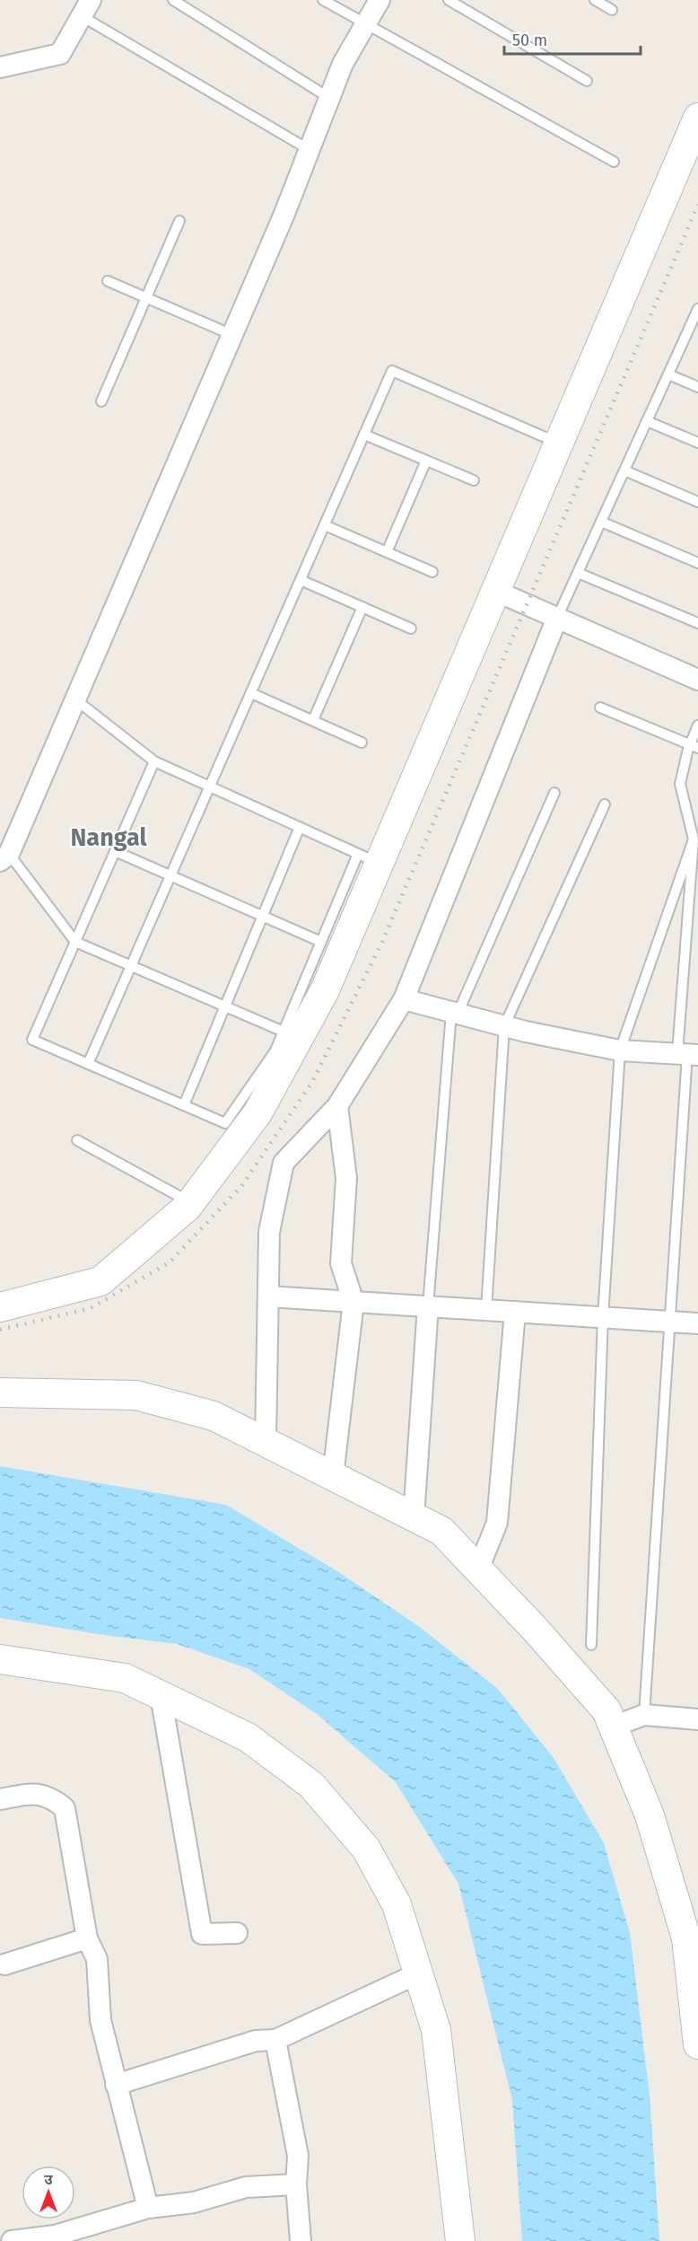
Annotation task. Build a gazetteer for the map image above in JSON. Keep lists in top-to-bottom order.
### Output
{
  "districts": ["Nangal"],
  "scale_bar": "50 m",
  "north": "top"
}
